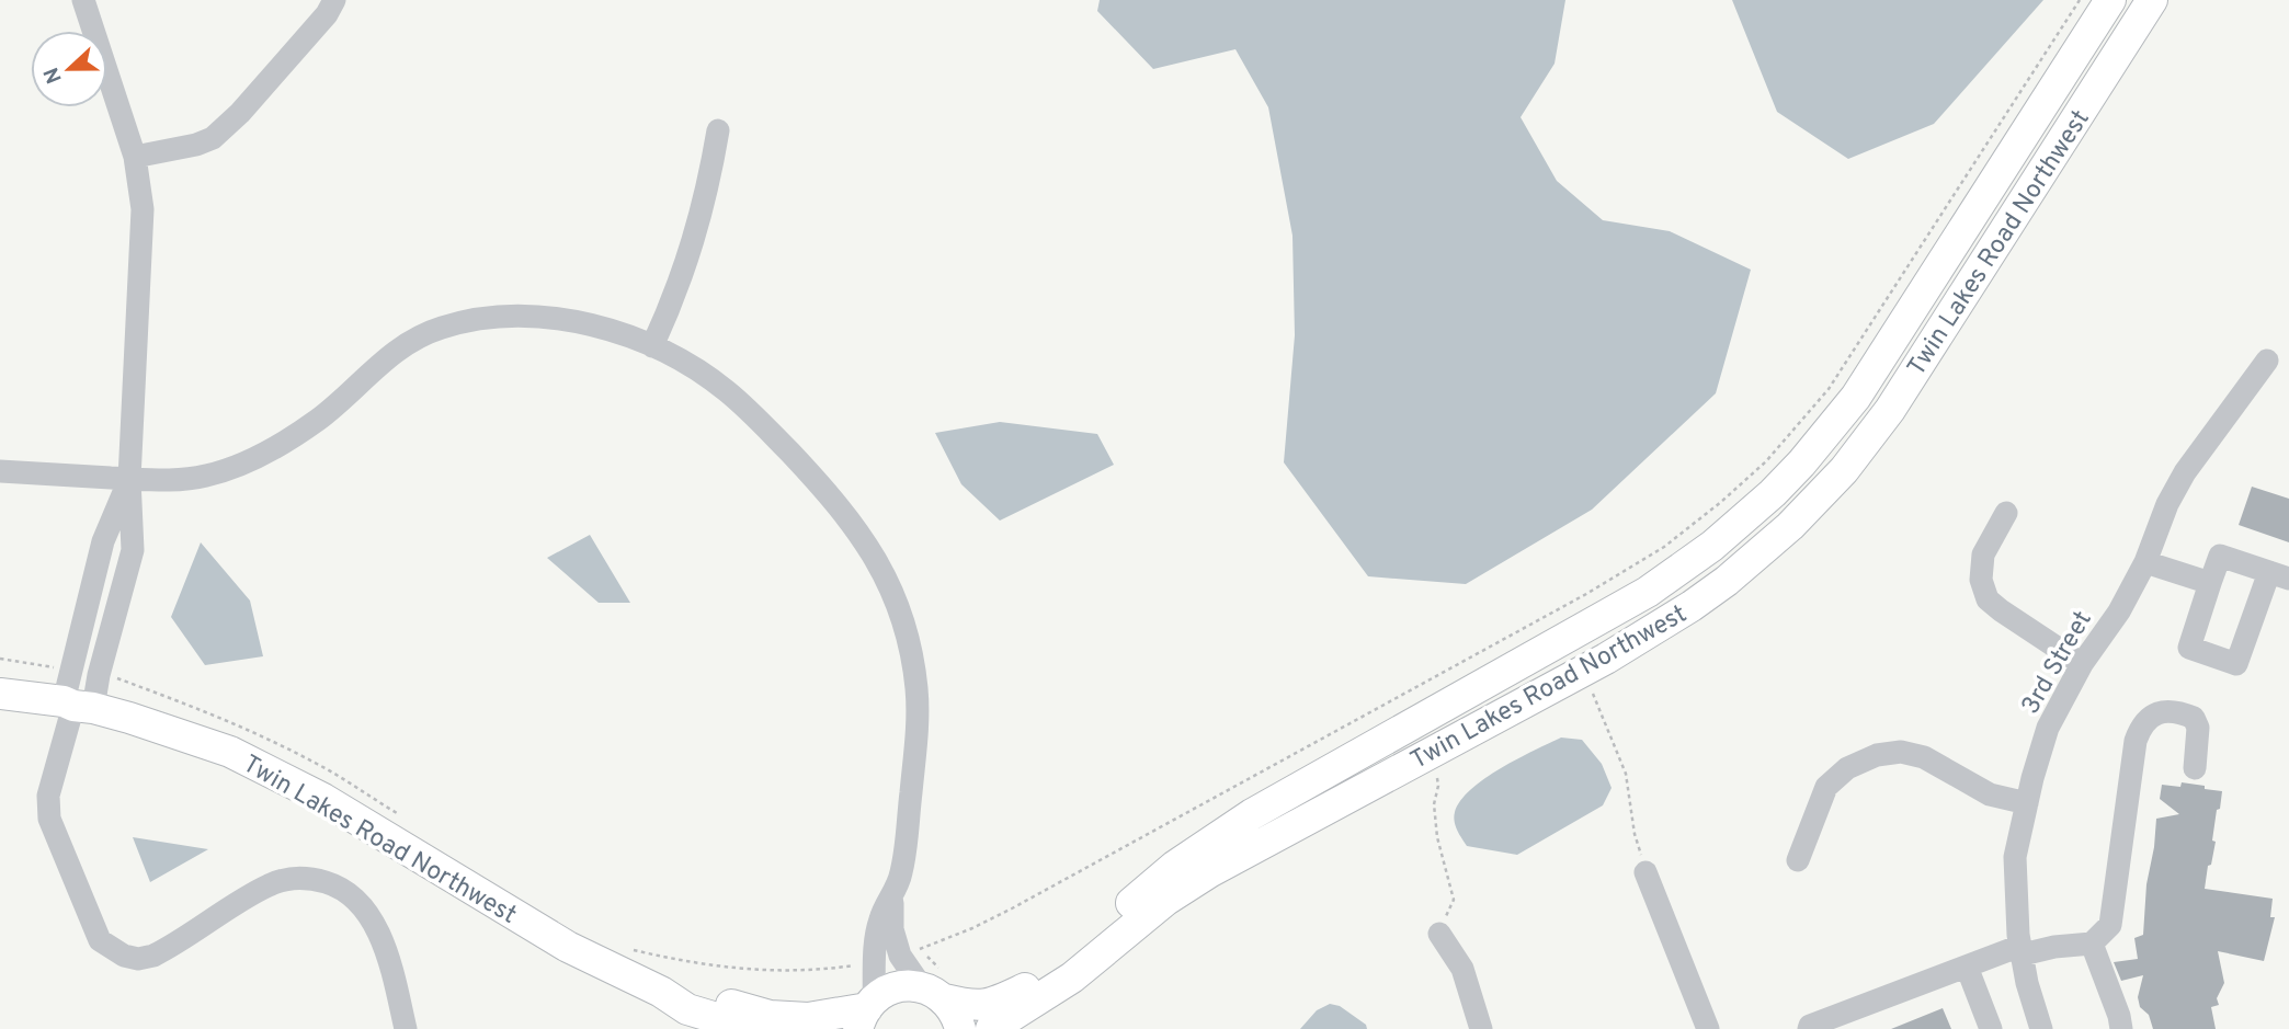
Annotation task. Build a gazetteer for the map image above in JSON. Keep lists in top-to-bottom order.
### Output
{
  "streets": {
    "main road": ["Twin Lakes Road Northwest"],
    "street": ["3rd Street"]
  },
  "north": "left"
}
